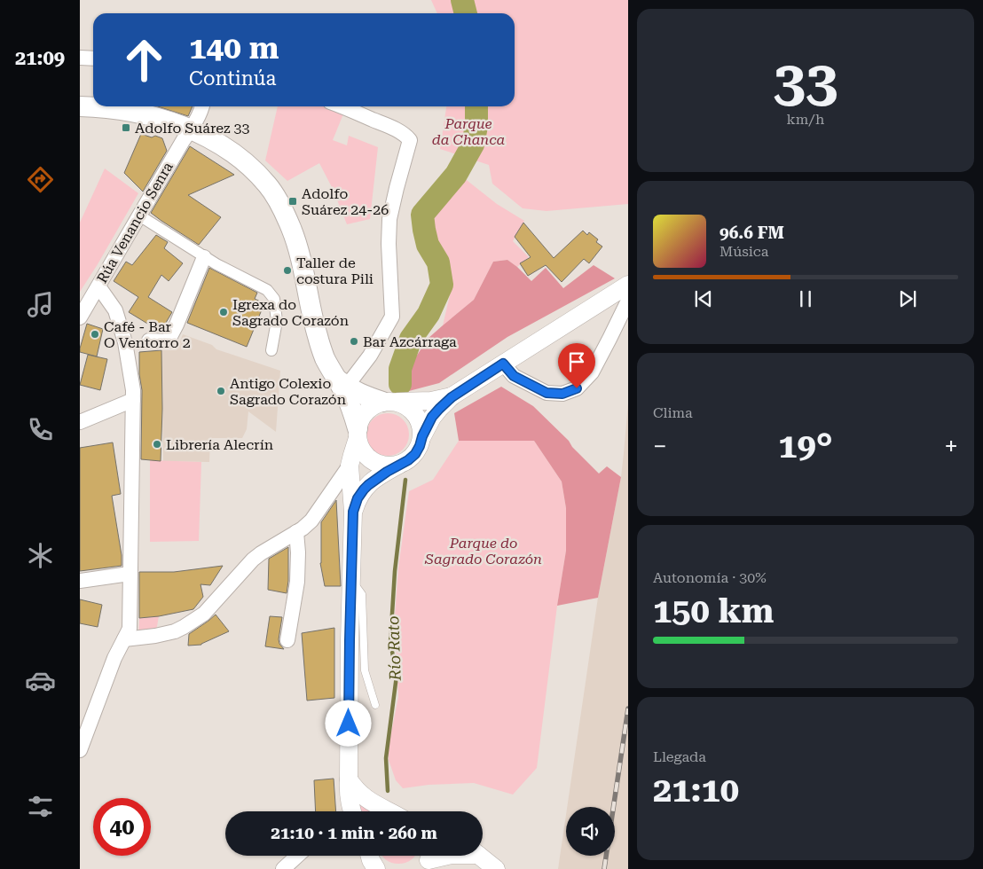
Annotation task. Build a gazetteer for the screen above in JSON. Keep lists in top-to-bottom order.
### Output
{
  "streets": {
    "street": ["Rúa Venancio Senra"]
  },
  "water": ["Río Rato"],
  "parks": ["Parque da Chanca", "Parque do Sagrado Corazón"],
  "places": {
    "transit": ["Adolfo Suárez 33", "Adolfo Suárez 24-26"],
    "other": [
      "Taller de costura Pili",
      "Igrexa do Sagrado Corazón",
      "Café - Bar O Ventorro 2",
      "Bar Azcárraga",
      "Antigo Colexio Sagrado Corazón",
      "Librería Alecrín"
    ]
  },
  "page": {
    "tabs": "21:09",
    "tile": [
      ["33", "km/h"],
      "Clima",
      ["Autonomía · 30%", "150 km"],
      ["Llegada", "21:10"]
    ],
    "turn": ["140 m", "Continúa"],
    "song": ["96.6 FM", "Música"],
    "heat": ["−", "19°", "+"],
    "limit": "40",
    "trip": "21:10 · 1 min · 260 m"
  }
}
